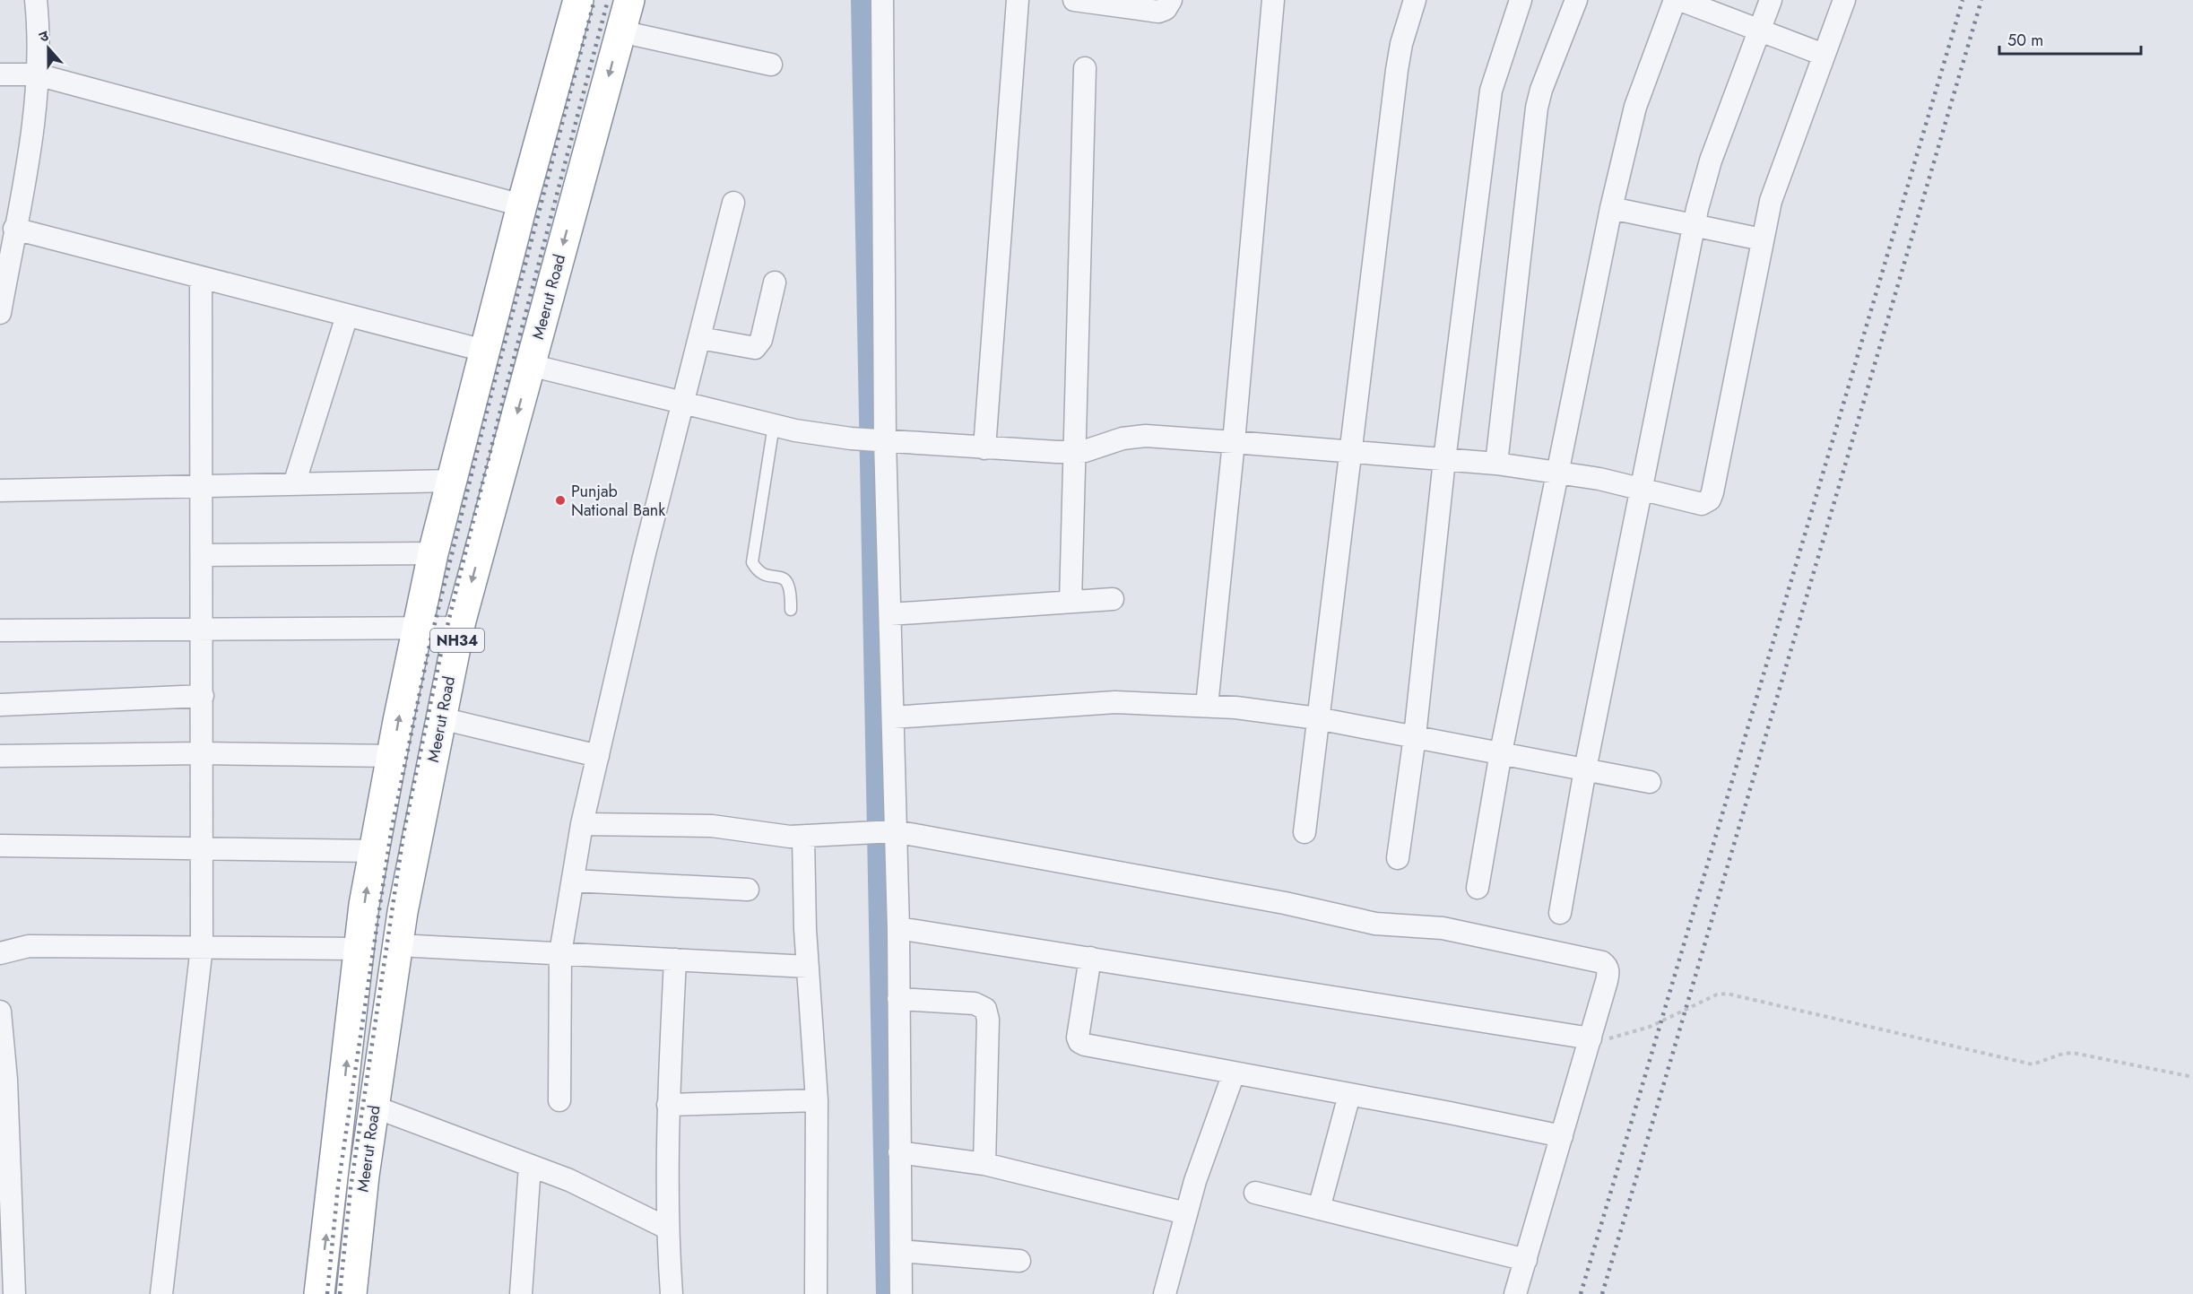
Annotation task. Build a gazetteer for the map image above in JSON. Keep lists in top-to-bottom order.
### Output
{
  "streets": {
    "highway": ["Meerut Road", "NH34"]
  },
  "places": ["Punjab National Bank"],
  "scale_bar": "50 m",
  "north": "top"
}
